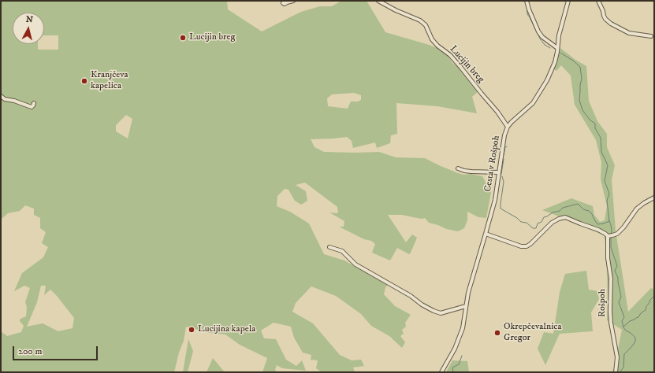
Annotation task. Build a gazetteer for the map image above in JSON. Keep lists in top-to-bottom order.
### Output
{
  "streets": {
    "street": ["Lucijin breg", "Cesta v Rošpoh", "Rošpoh"]
  },
  "crossings": [
    ["Lucijin breg", "Cesta v Rošpoh"]
  ],
  "places": [
    "Lucijin breg",
    "Kranjčeva kapelica",
    "Lucijina kapela",
    "Okrepčevalnica Gregor"
  ],
  "scale_bar": "200 m",
  "north": "top"
}
